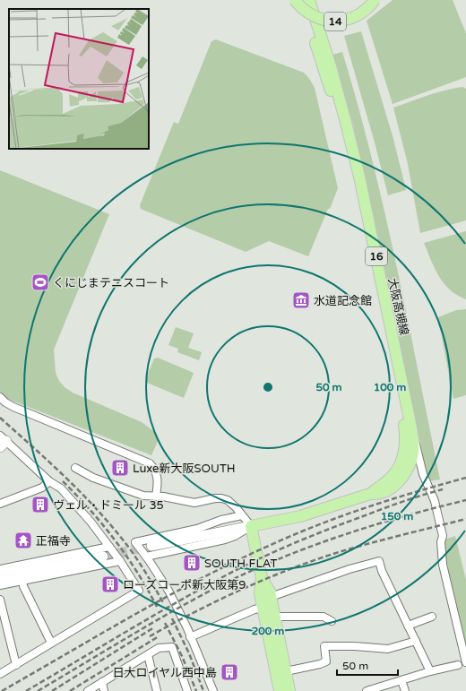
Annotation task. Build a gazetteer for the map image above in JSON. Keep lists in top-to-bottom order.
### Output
{
  "streets": {
    "main road": ["14", "16", "大阪高槻線"]
  },
  "places": {
    "sports": ["くにじまテニスコート"],
    "museum": ["水道記念館"],
    "building": [
      "Luxe新大阪SOUTH",
      "ヴェル・ドミール 35",
      "SOUTH FLAT",
      "ローズコーポ新大阪第9",
      "日大ロイヤル西中島"
    ],
    "temple": ["正福寺"]
  },
  "scale_bar": "50 m",
  "rings": [
    "50 m",
    "100 m",
    "150 m",
    "200 m"
  ]
}
